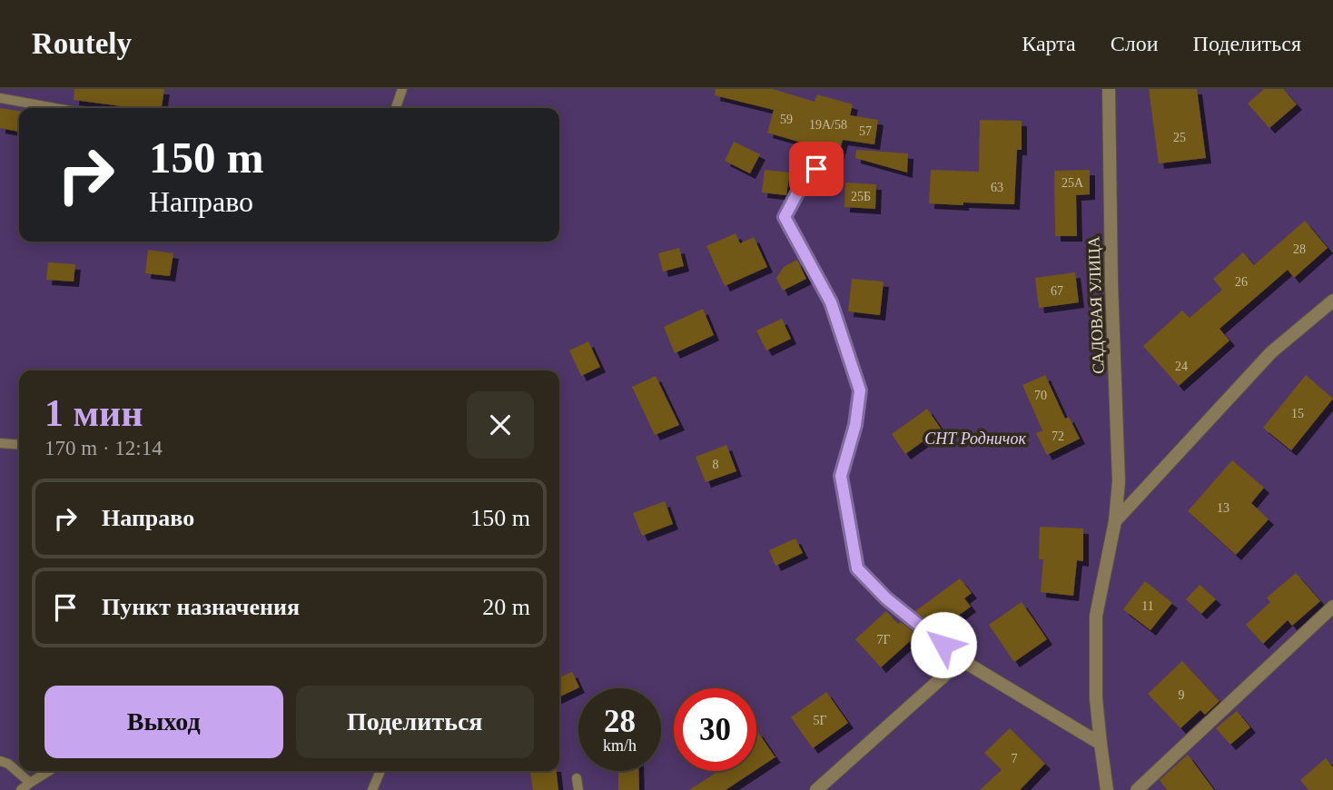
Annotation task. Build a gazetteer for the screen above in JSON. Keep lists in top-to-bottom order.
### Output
{
  "streets": {
    "street": ["САДОВАЯ УЛИЦА"]
  },
  "parks": ["СНТ Родничок"],
  "house_numbers": [
    "59",
    "19А/58",
    "57",
    "25",
    "25А",
    "63",
    "25Б",
    "28",
    "26",
    "67",
    "24",
    "70",
    "15",
    "72",
    "8",
    "13",
    "11",
    "7Г",
    "9",
    "5Г",
    "7"
  ],
  "page": {
    "header": "Routely",
    "nav": ["Карта", "Слои", "Поделиться"],
    "turn": ["150 m", "Направо"],
    "heading": ["1 мин", "170 m · 12:14"],
    "list": [
      {
        "name": "Направо",
        "value": "150 m"
      },
      {
        "name": "Пункт назначения",
        "value": "20 m"
      }
    ],
    "buttons": ["Выход", "Поделиться"],
    "speed": "28 km/h",
    "limit": "30"
  }
}
